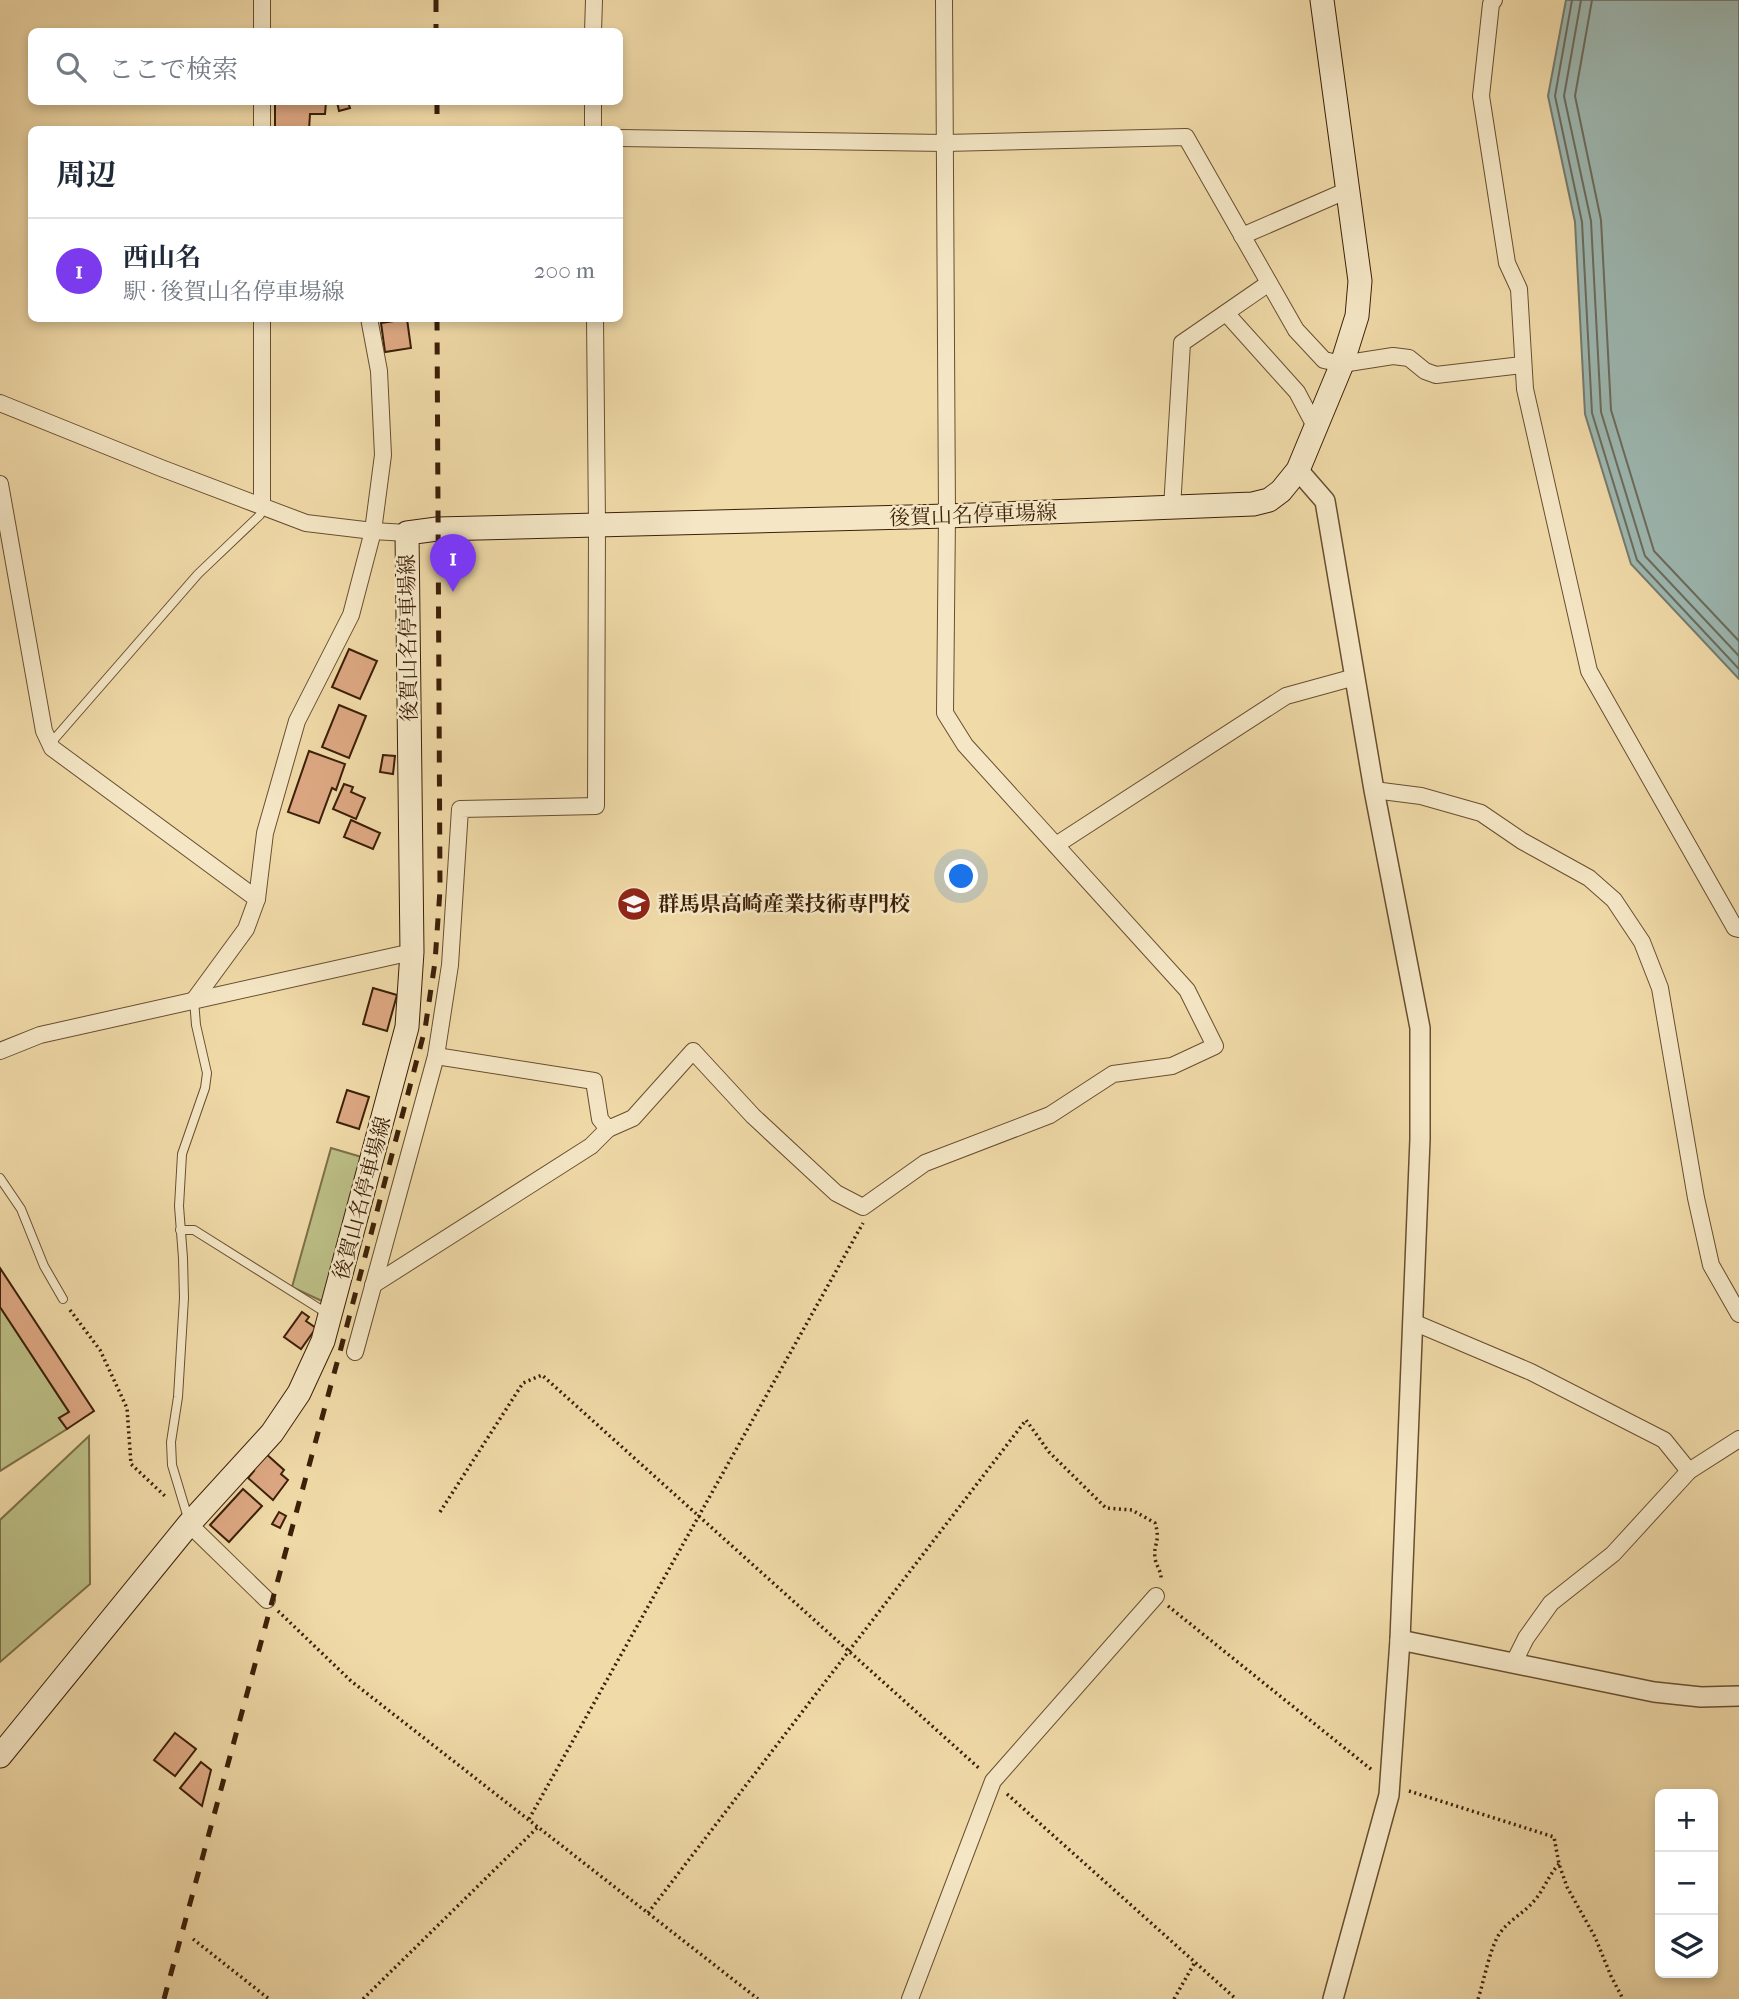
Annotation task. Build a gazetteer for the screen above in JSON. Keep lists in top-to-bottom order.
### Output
{
  "streets": {
    "main road": ["後賀山名停車場線"]
  },
  "places": {
    "school or university": ["群馬県高崎産業技術専門校"]
  },
  "page": {
    "search": "ここで検索",
    "heading": "周辺",
    "list": [
      {
        "mark": "1",
        "name": "西山名",
        "note": "駅 · 後賀山名停車場線",
        "value": "200 m"
      }
    ],
    "pins": "1",
    "map_buttons": ["+", "−"]
  }
}
